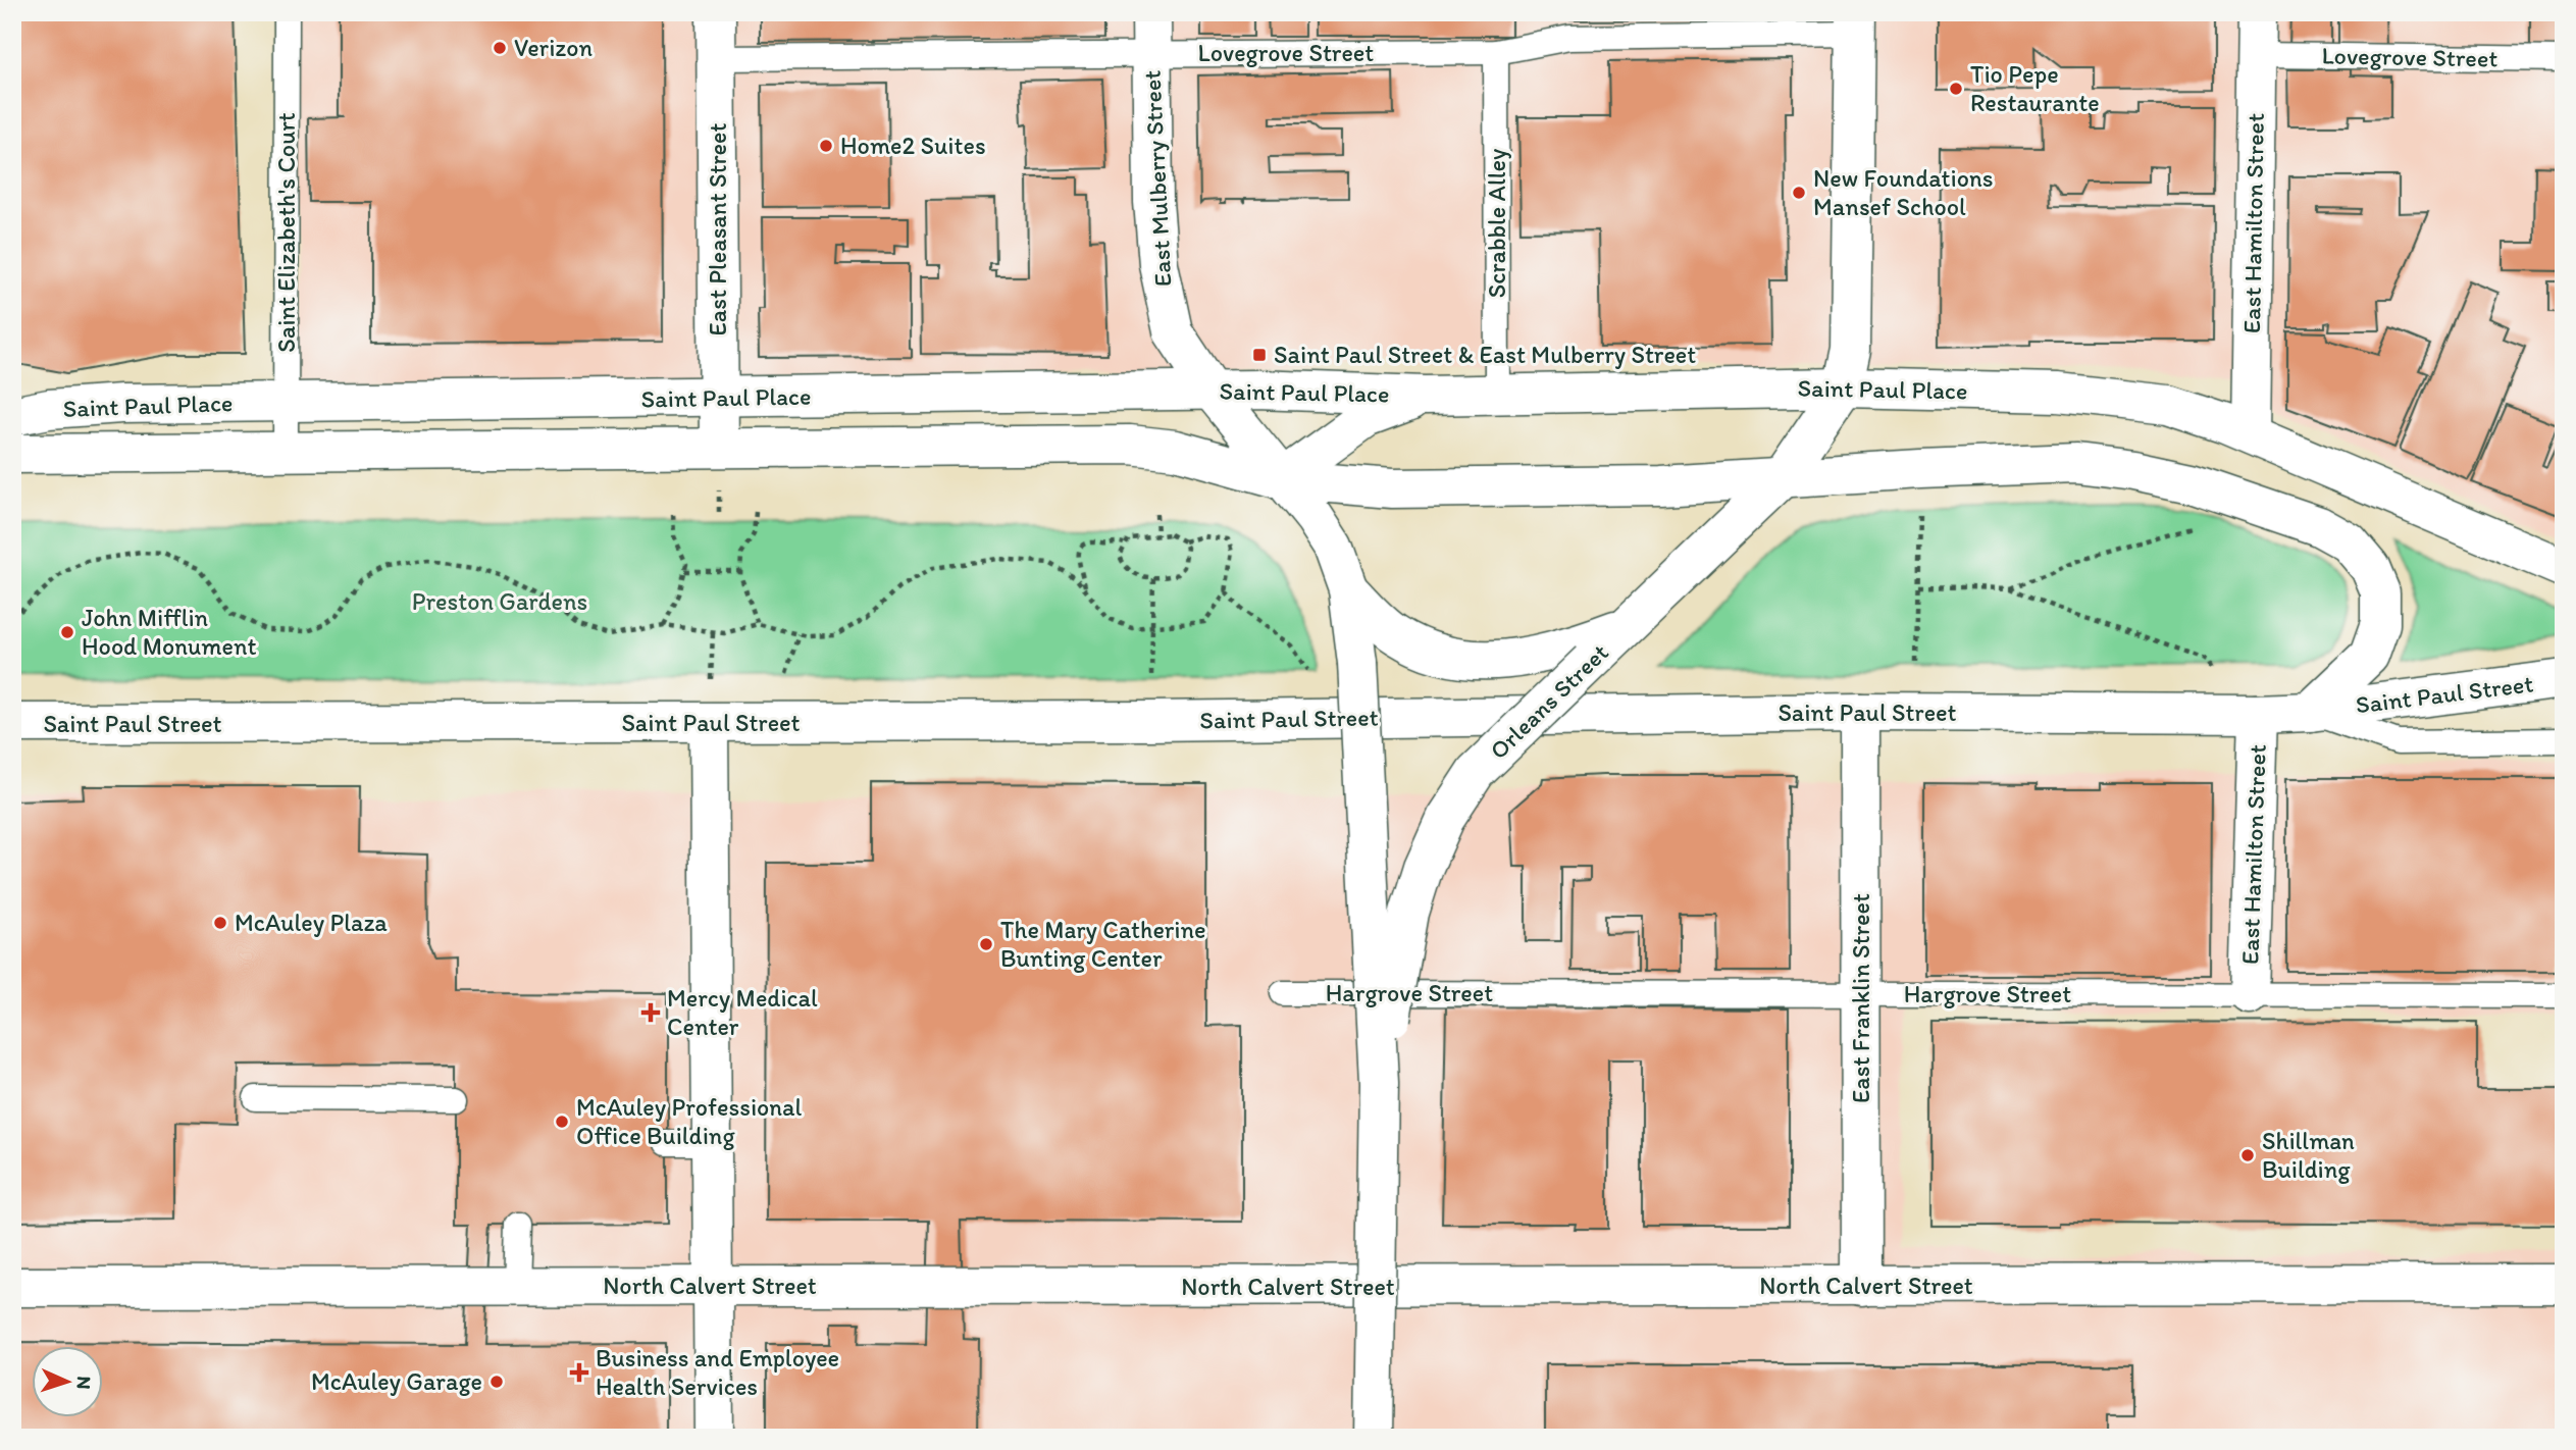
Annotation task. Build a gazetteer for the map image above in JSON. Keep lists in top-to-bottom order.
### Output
{
  "streets": {
    "main road": [
      "East Mulberry Street",
      "East Hamilton Street",
      "East Pleasant Street",
      "Saint Paul Place",
      "Saint Paul Street",
      "Orleans Street",
      "East Franklin Street",
      "North Calvert Street"
    ],
    "lane": [
      "Lovegrove Street",
      "Scrabble Alley",
      "Saint Elizabeth's Court",
      "Hargrove Street"
    ]
  },
  "crossings": [
    ["Lovegrove Street", "East Mulberry Street"],
    ["Lovegrove Street", "Scrabble Alley"],
    ["Lovegrove Street", "East Hamilton Street"],
    ["Lovegrove Street", "East Pleasant Street"],
    ["East Mulberry Street", "Saint Paul Place"],
    ["East Mulberry Street", "Orleans Street"],
    ["Scrabble Alley", "Saint Paul Place"],
    ["East Hamilton Street", "Saint Paul Place"],
    ["East Hamilton Street", "Saint Paul Street"],
    ["East Hamilton Street", "Hargrove Street"],
    ["East Pleasant Street", "Saint Paul Place"],
    ["Saint Elizabeth's Court", "Saint Paul Place"],
    ["Saint Paul Place", "Saint Paul Street"],
    ["Saint Paul Place", "Orleans Street"],
    ["Saint Paul Street", "East Franklin Street"],
    ["Hargrove Street", "East Franklin Street"],
    ["East Franklin Street", "North Calvert Street"]
  ],
  "parks": ["Preston Gardens"],
  "places": {
    "other": [
      "Verizon",
      "Tio Pepe Restaurante",
      "Home2 Suites",
      "New Foundations Mansef School",
      "John Mifflin Hood Monument",
      "McAuley Plaza",
      "The Mary Catherine Bunting Center",
      "McAuley Professional Office Building",
      "Shillman Building",
      "McAuley Garage"
    ],
    "transit": ["Saint Paul Street & East Mulberry Street"],
    "health": ["Mercy Medical Center", "Business and Employee Health Services"]
  },
  "north": "right"
}
